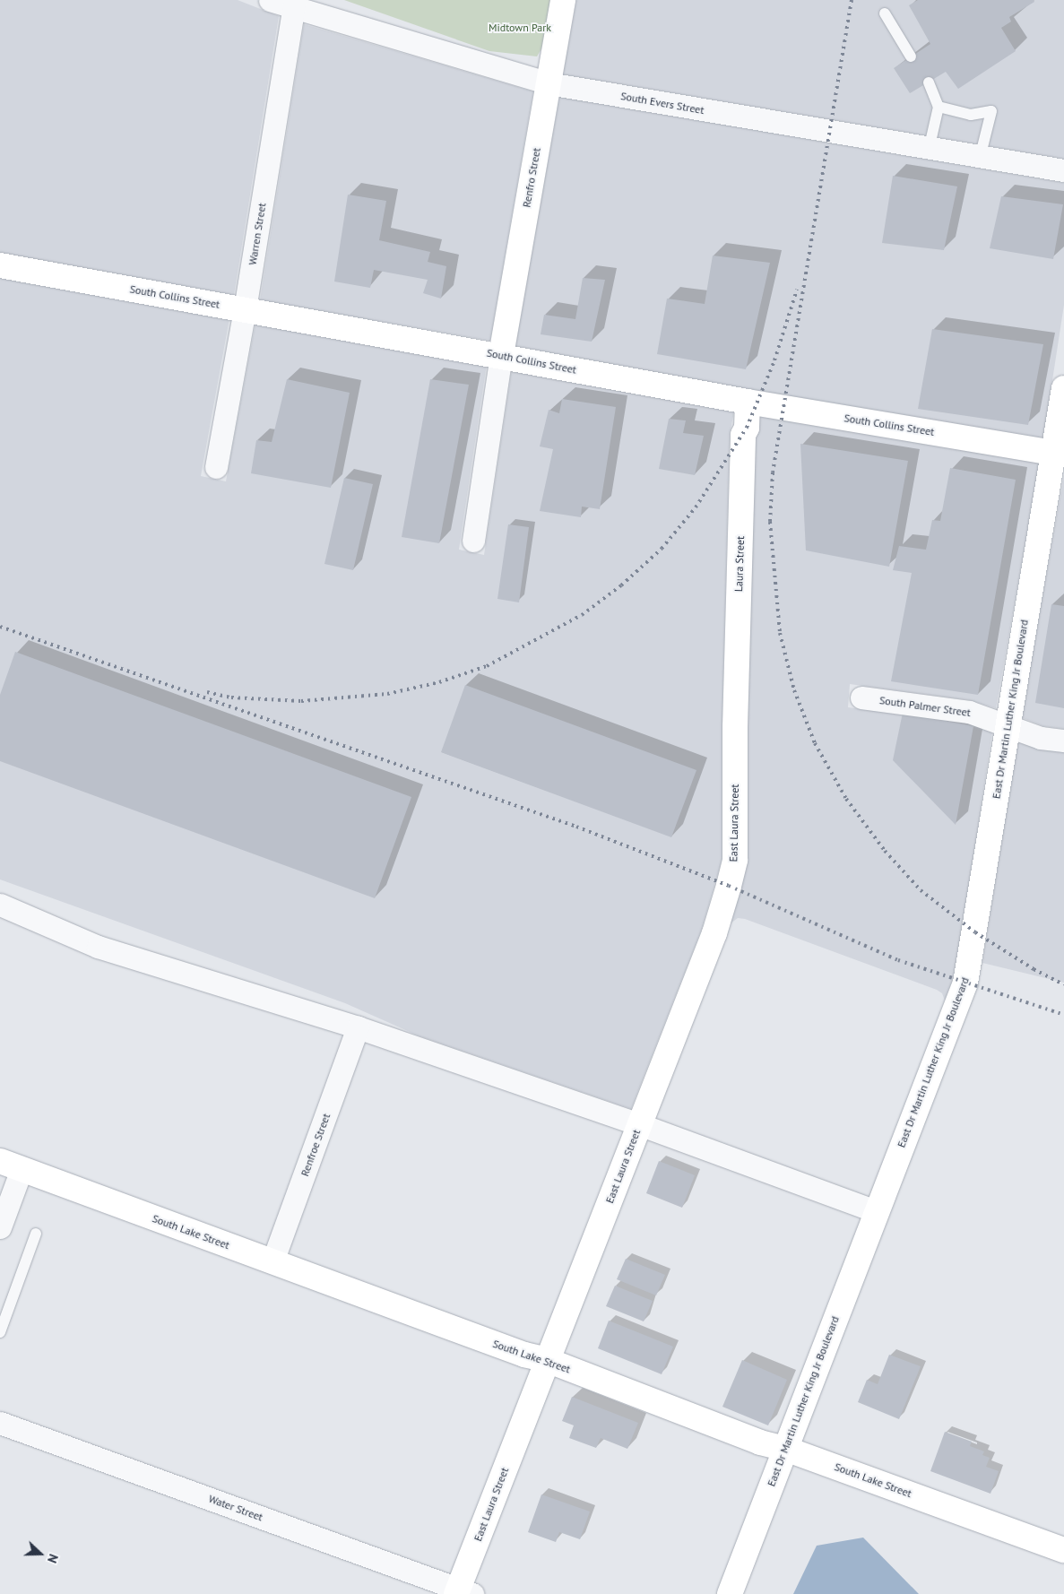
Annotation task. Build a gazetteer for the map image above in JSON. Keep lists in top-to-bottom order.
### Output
{
  "streets": {
    "street": [
      "South Evers Street",
      "Renfro Street",
      "Warren Street",
      "South Collins Street",
      "Laura Street",
      "South Palmer Street",
      "East Dr Martin Luther King Jr Boulevard",
      "East Laura Street",
      "Renfroe Street",
      "South Lake Street",
      "Water Street"
    ]
  },
  "crossings": [
    ["South Evers Street", "Renfro Street"],
    ["South Evers Street", "Warren Street"],
    ["Renfro Street", "South Collins Street"],
    ["Warren Street", "South Collins Street"],
    ["South Collins Street", "Laura Street"],
    ["South Collins Street", "East Dr Martin Luther King Jr Boulevard"],
    ["Laura Street", "East Laura Street"],
    ["South Palmer Street", "East Dr Martin Luther King Jr Boulevard"],
    ["East Dr Martin Luther King Jr Boulevard", "South Lake Street"],
    ["East Laura Street", "South Lake Street"],
    ["East Laura Street", "Water Street"],
    ["Renfroe Street", "South Lake Street"]
  ],
  "parks": ["Midtown Park"],
  "north": "right"
}
